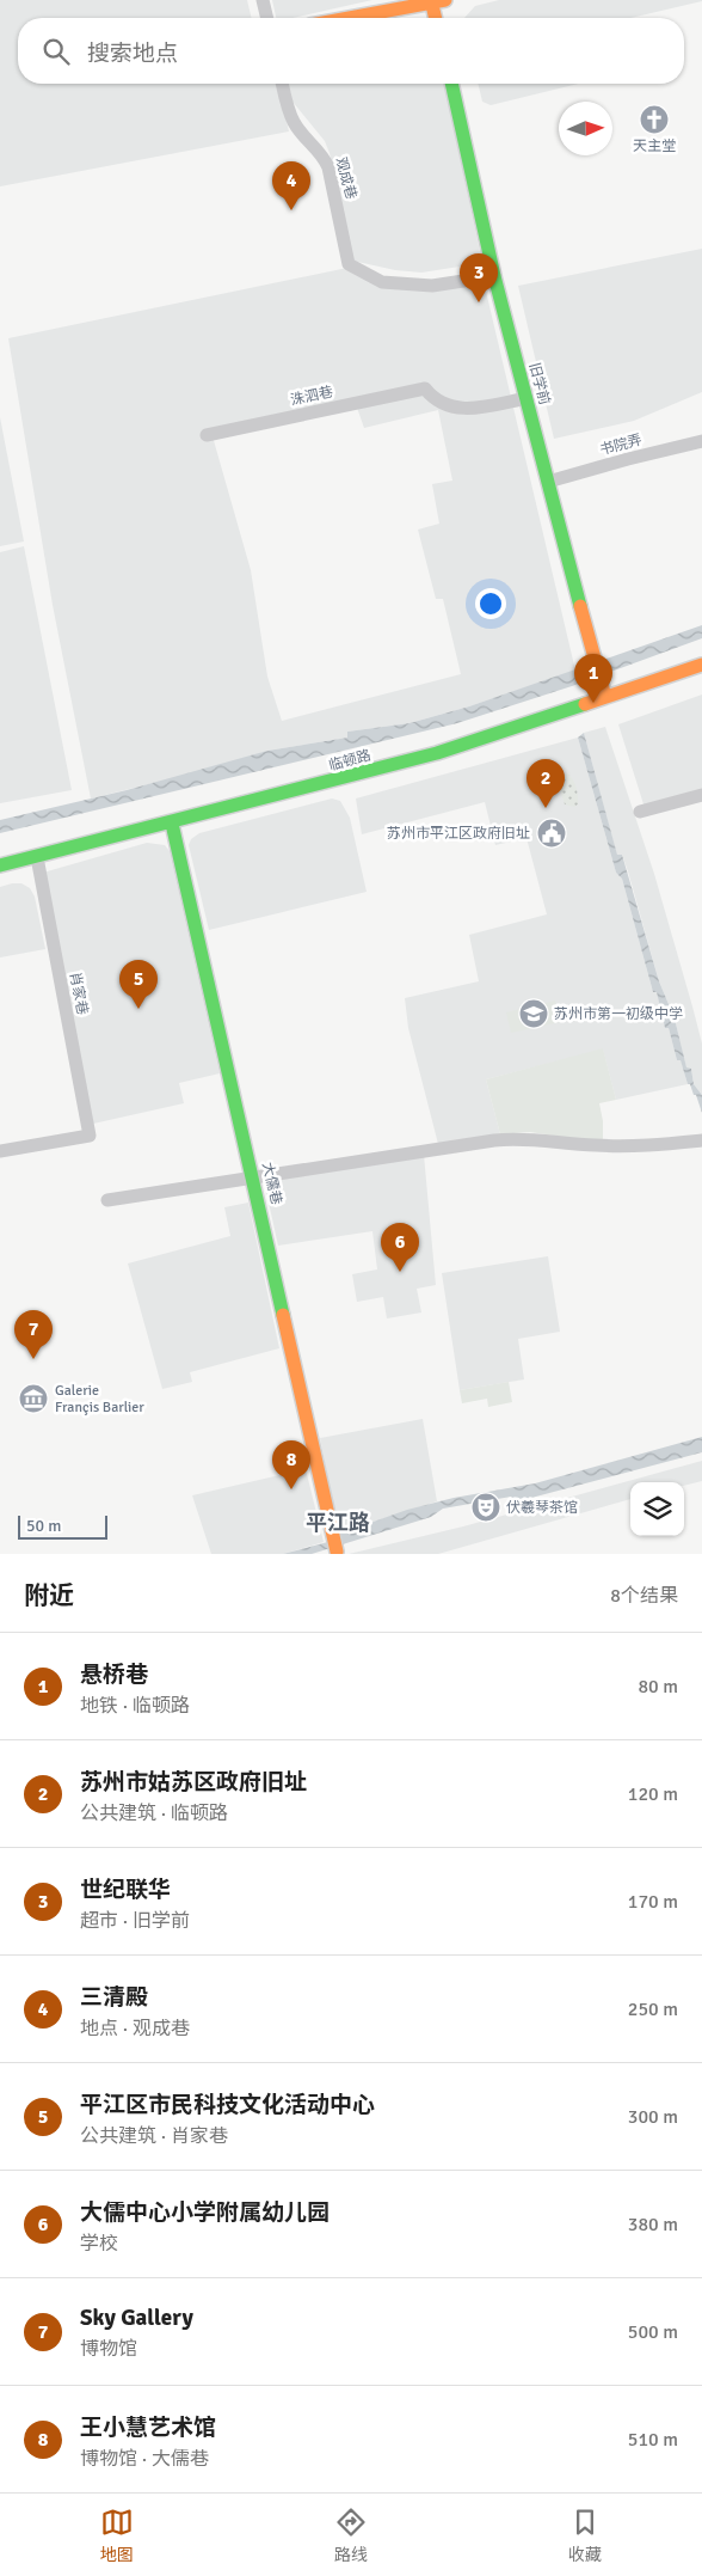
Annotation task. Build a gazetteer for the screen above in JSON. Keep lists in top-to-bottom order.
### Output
{
  "streets": {
    "street": [
      "观成巷",
      "旧学前",
      "洙泗巷",
      "书院弄",
      "临顿路",
      "肖家巷",
      "大儒巷"
    ]
  },
  "crossings": [
    ["观成巷", "旧学前"],
    ["旧学前", "洙泗巷"],
    ["旧学前", "书院弄"],
    ["旧学前", "临顿路"],
    ["临顿路", "肖家巷"],
    ["临顿路", "大儒巷"]
  ],
  "districts": ["平江路"],
  "places": {
    "church": ["天主堂"],
    "public building": ["苏州市平江区政府旧址"],
    "school or university": ["苏州市第一初级中学"],
    "museum": ["Galerie Françis Barlier"],
    "theatre": ["伏羲琴茶馆"]
  },
  "scale_bar": "50 m",
  "north": "right",
  "page": {
    "search": "搜索地点",
    "pins": [
      "4",
      "3",
      "1",
      "2",
      "5",
      "6",
      "7",
      "8"
    ],
    "scale": "50 m",
    "heading": ["附近", "8个结果"],
    "list": [
      {
        "mark": "1",
        "name": "悬桥巷",
        "note": "地铁 · 临顿路",
        "value": "80 m"
      },
      {
        "mark": "2",
        "name": "苏州市姑苏区政府旧址",
        "note": "公共建筑 · 临顿路",
        "value": "120 m"
      },
      {
        "mark": "3",
        "name": "世纪联华",
        "note": "超市 · 旧学前",
        "value": "170 m"
      },
      {
        "mark": "4",
        "name": "三清殿",
        "note": "地点 · 观成巷",
        "value": "250 m"
      },
      {
        "mark": "5",
        "name": "平江区市民科技文化活动中心",
        "note": "公共建筑 · 肖家巷",
        "value": "300 m"
      },
      {
        "mark": "6",
        "name": "大儒中心小学附属幼儿园",
        "note": "学校",
        "value": "380 m"
      },
      {
        "mark": "7",
        "name": "Sky Gallery",
        "note": "博物馆",
        "value": "500 m"
      },
      {
        "mark": "8",
        "name": "王小慧艺术馆",
        "note": "博物馆 · 大儒巷",
        "value": "510 m"
      }
    ],
    "nav": ["地图", "路线", "收藏"]
  }
}
